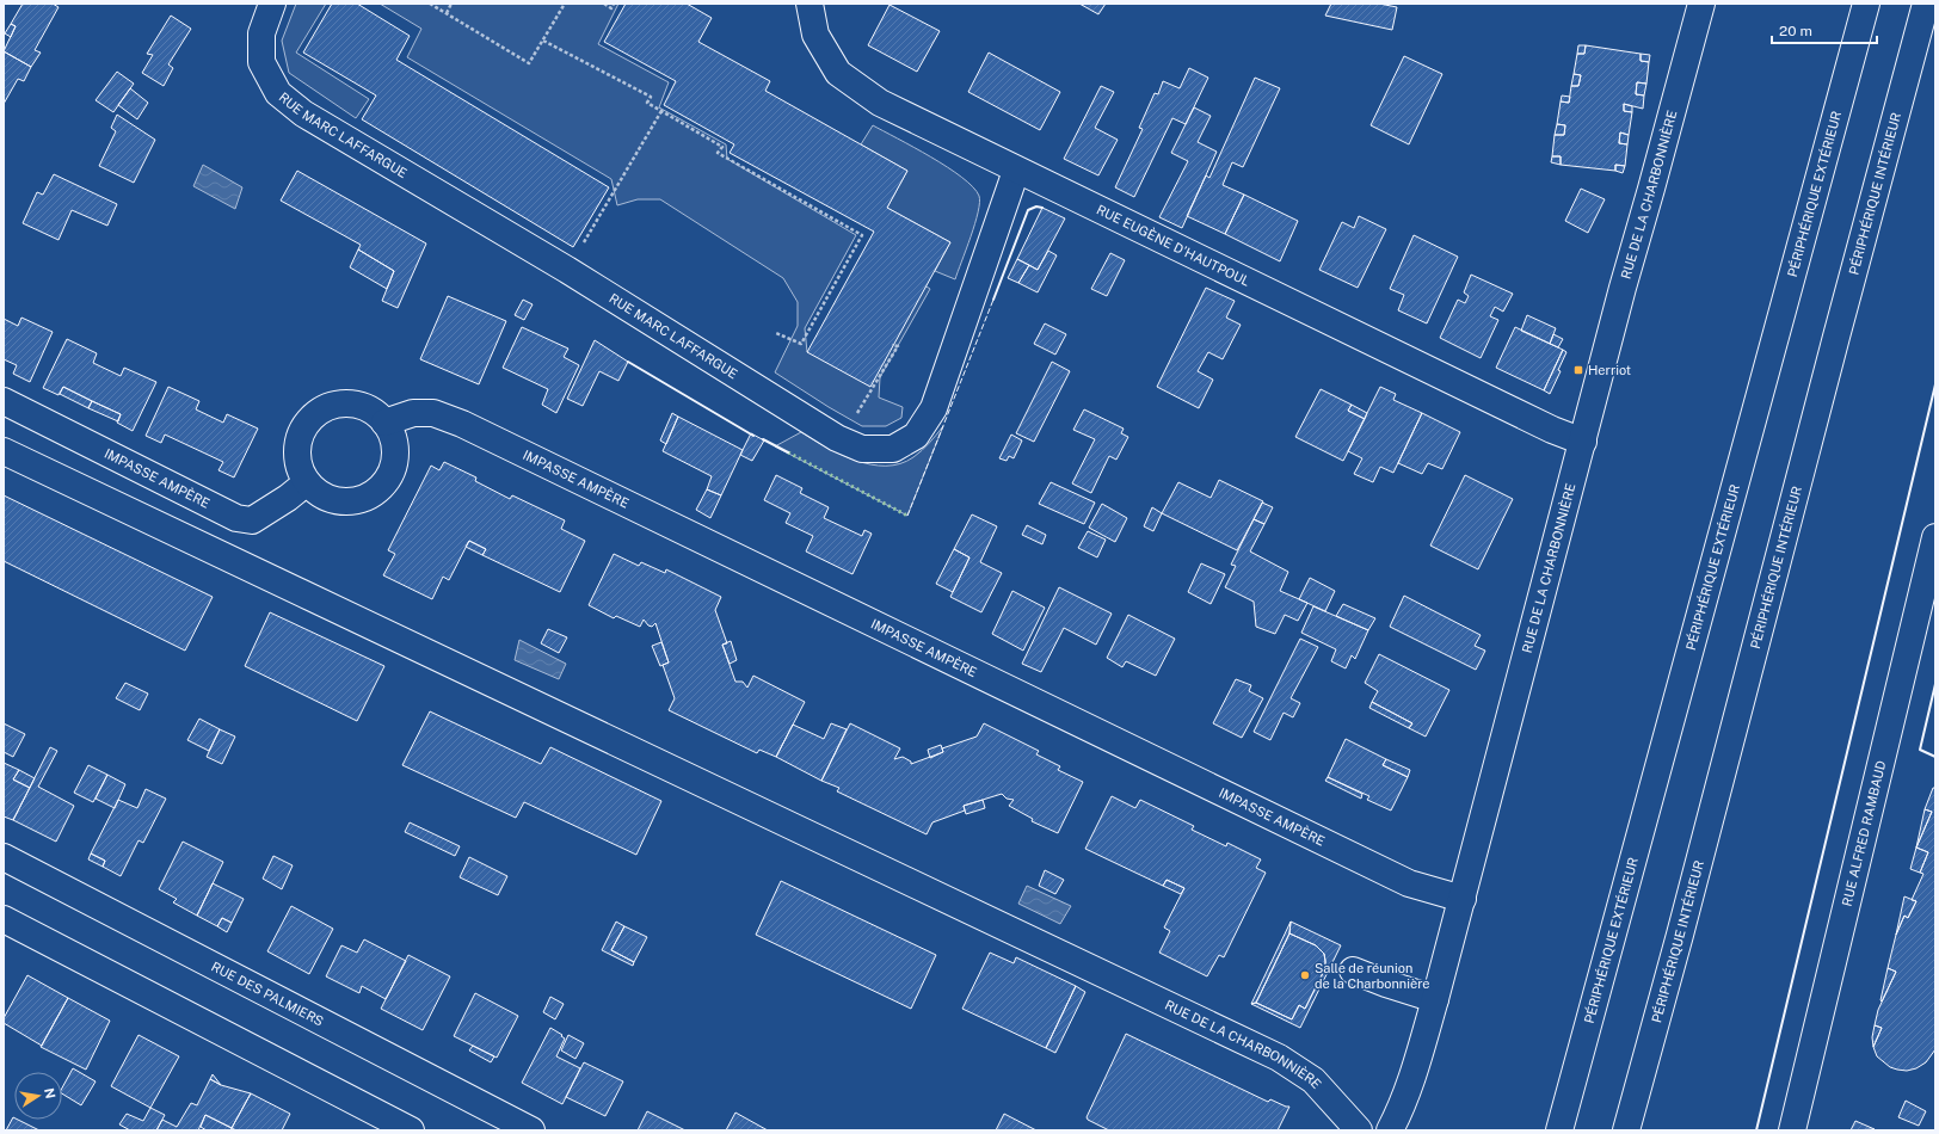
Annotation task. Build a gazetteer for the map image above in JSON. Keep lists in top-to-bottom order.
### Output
{
  "streets": {
    "main road": [
      "RUE MARC LAFFARGUE",
      "PÉRIPHÉRIQUE EXTÉRIEUR",
      "PÉRIPHÉRIQUE INTÉRIEUR",
      "RUE DE LA CHARBONNIÈRE",
      "RUE EUGÈNE D'HAUTPOUL",
      "IMPASSE AMPÈRE",
      "RUE ALFRED RAMBAUD",
      "RUE DES PALMIERS"
    ]
  },
  "crossings": [
    ["RUE MARC LAFFARGUE", "RUE EUGÈNE D'HAUTPOUL"],
    ["RUE DE LA CHARBONNIÈRE", "RUE EUGÈNE D'HAUTPOUL"],
    ["RUE DE LA CHARBONNIÈRE", "IMPASSE AMPÈRE"]
  ],
  "places": {
    "transit": ["Herriot"],
    "other": ["Salle de réunion de la Charbonnière"]
  },
  "scale_bar": "20 m",
  "north": "right"
}
